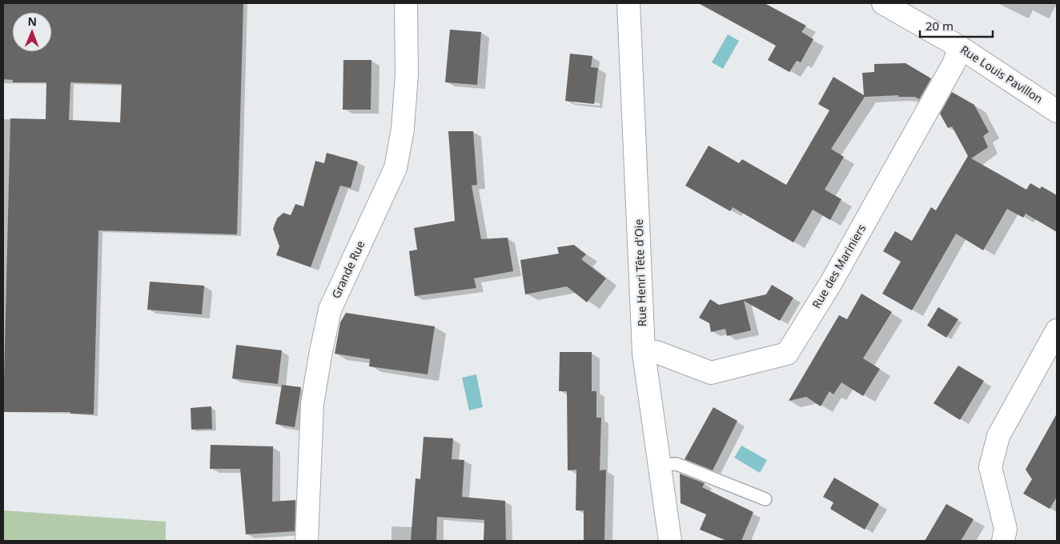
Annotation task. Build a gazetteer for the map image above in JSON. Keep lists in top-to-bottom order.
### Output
{
  "streets": {
    "street": [
      "Rue Louis Pavillon",
      "Rue des Mariniers",
      "Grande Rue",
      "Rue Henri Tête d'Oie"
    ]
  },
  "crossings": [
    ["Rue Louis Pavillon", "Rue des Mariniers"],
    ["Rue des Mariniers", "Rue Henri Tête d'Oie"]
  ],
  "scale_bar": "20 m",
  "north": "top"
}
